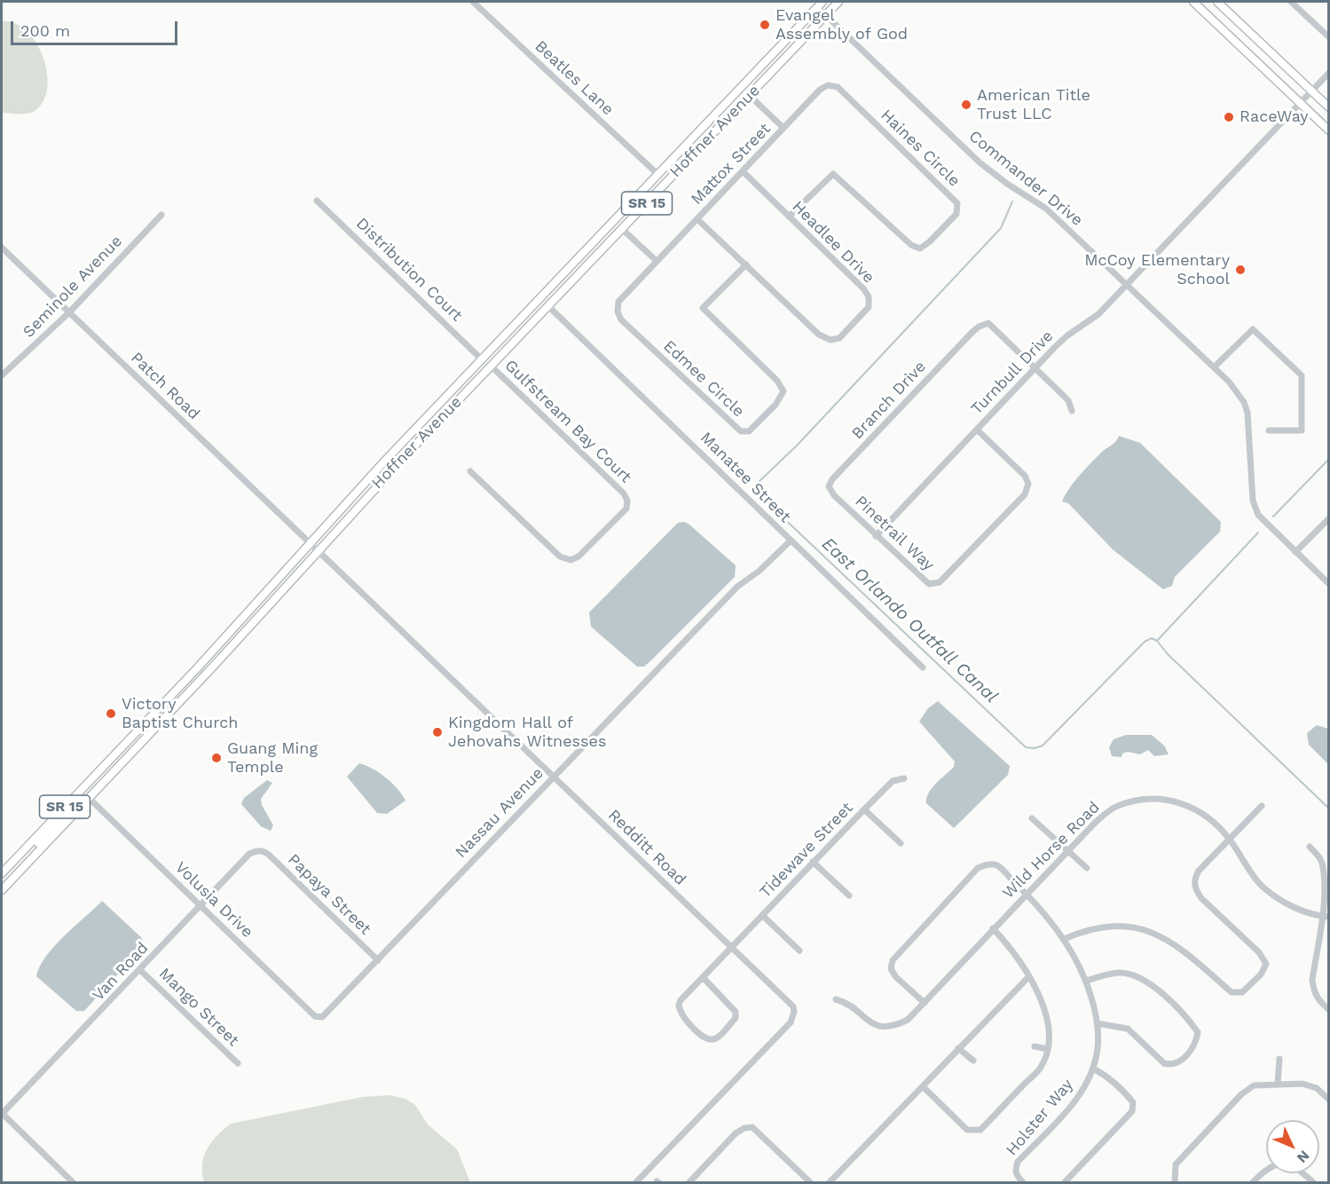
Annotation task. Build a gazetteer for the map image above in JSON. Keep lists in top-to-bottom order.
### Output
{
  "streets": {
    "main road": ["Hoffner Avenue", "SR 15"],
    "street": [
      "Beatles Lane",
      "Haines Circle",
      "Mattox Street",
      "Commander Drive",
      "Headlee Drive",
      "Distribution Court",
      "Seminole Avenue",
      "Turnbull Drive",
      "Edmee Circle",
      "Patch Road",
      "Branch Drive",
      "Gulfstream Bay Court",
      "Manatee Street",
      "Pinetrail Way",
      "Nassau Avenue",
      "Redditt Road",
      "Tidewave Street",
      "Wild Horse Road",
      "Papaya Street",
      "Volusia Drive",
      "Van Road",
      "Mango Street",
      "Holster Way"
    ]
  },
  "crossings": [
    ["Beatles Lane", "Hoffner Avenue"],
    ["Hoffner Avenue", "Commander Drive"],
    ["Hoffner Avenue", "Distribution Court"],
    ["Hoffner Avenue", "Patch Road"],
    ["Hoffner Avenue", "Gulfstream Bay Court"],
    ["Hoffner Avenue", "Manatee Street"],
    ["Hoffner Avenue", "Redditt Road"],
    ["Hoffner Avenue", "Volusia Drive"],
    ["Haines Circle", "Mattox Street"],
    ["Haines Circle", "Headlee Drive"],
    ["Mattox Street", "Headlee Drive"],
    ["Mattox Street", "Edmee Circle"],
    ["Commander Drive", "Turnbull Drive"],
    ["Headlee Drive", "Edmee Circle"],
    ["Seminole Avenue", "Patch Road"],
    ["Turnbull Drive", "Branch Drive"],
    ["Turnbull Drive", "Pinetrail Way"],
    ["Patch Road", "Redditt Road"],
    ["Branch Drive", "Pinetrail Way"],
    ["Manatee Street", "Nassau Avenue"],
    ["Nassau Avenue", "Redditt Road"],
    ["Nassau Avenue", "Papaya Street"],
    ["Nassau Avenue", "Volusia Drive"],
    ["Redditt Road", "Tidewave Street"],
    ["Wild Horse Road", "Holster Way"],
    ["Papaya Street", "Van Road"],
    ["Volusia Drive", "Van Road"],
    ["Van Road", "Mango Street"]
  ],
  "water": ["East Orlando Outfall Canal"],
  "places": [
    "Evangel Assembly of God",
    "American Title Trust LLC",
    "RaceWay",
    "McCoy Elementary School",
    "Victory Baptist Church",
    "Kingdom Hall of Jehovahs Witnesses",
    "Guang Ming Temple"
  ],
  "scale_bar": "200 m",
  "north": "bottom right"
}
